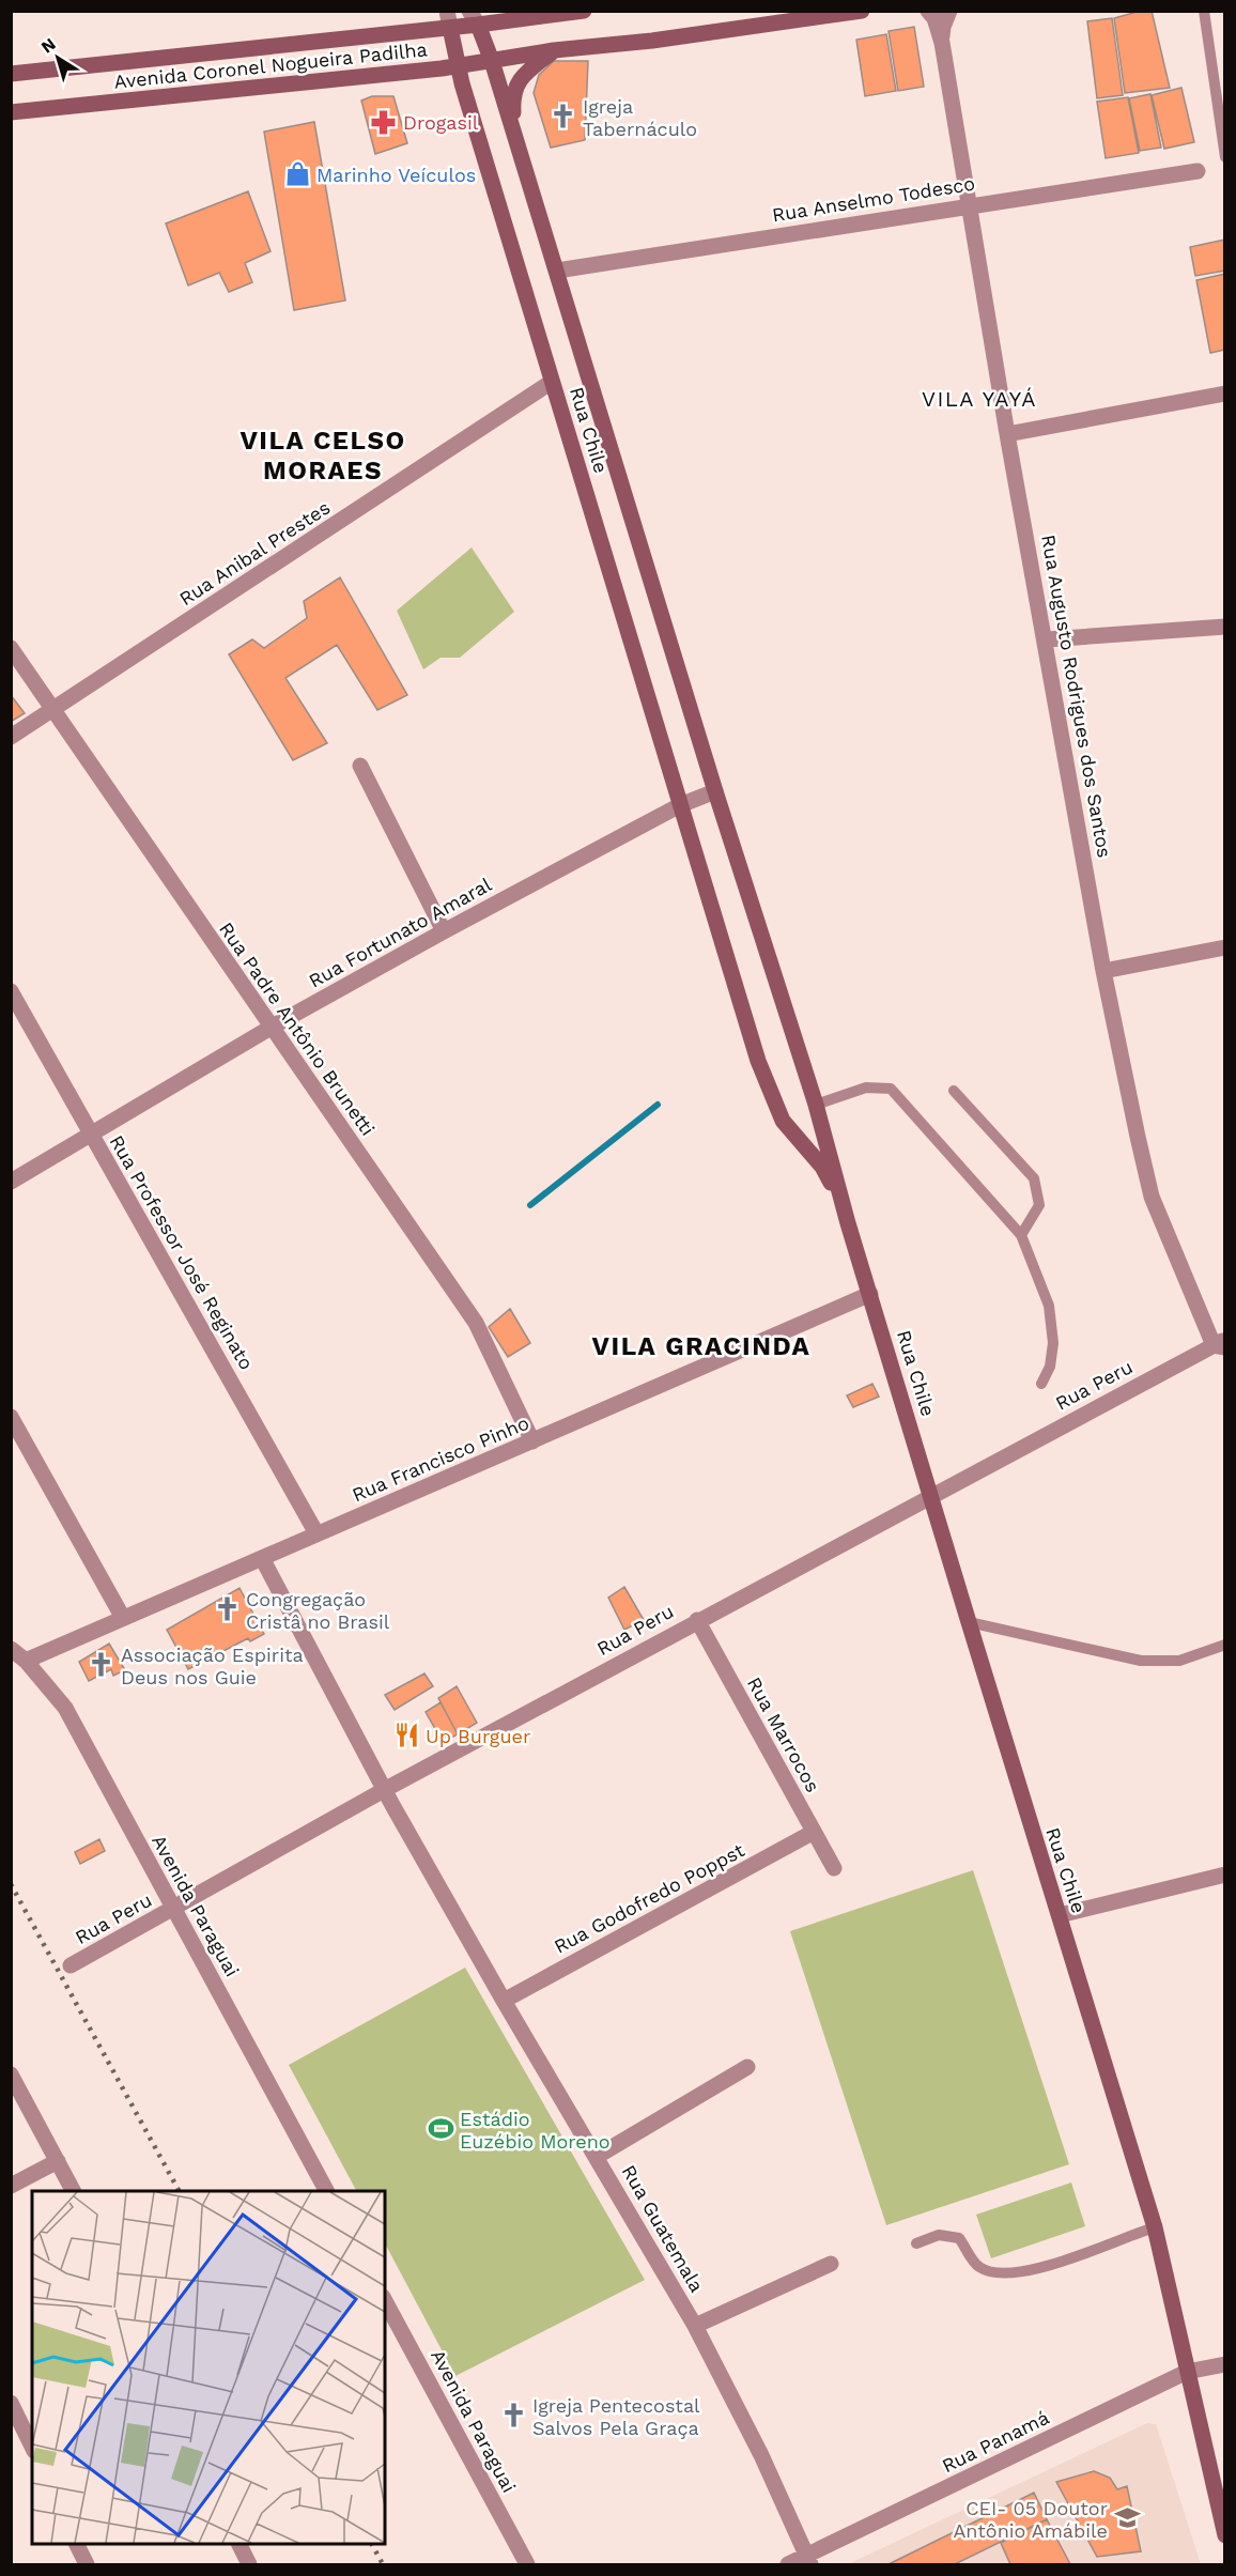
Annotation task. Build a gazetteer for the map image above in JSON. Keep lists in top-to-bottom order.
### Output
{
  "streets": {
    "main road": ["Avenida Coronel Nogueira Padilha", "Rua Chile"],
    "street": [
      "Rua Anselmo Todesco",
      "Rua Anibal Prestes",
      "Rua Augusto Rodrigues dos Santos",
      "Rua Fortunato Amaral",
      "Rua Padre Antônio Brunetti",
      "Rua Professor José Reginato",
      "Rua Peru",
      "Rua Francisco Pinho",
      "Rua Marrocos",
      "Rua Godofredo Poppst",
      "Avenida Paraguai",
      "Rua Guatemala",
      "Rua Panamá"
    ]
  },
  "crossings": [
    ["Avenida Coronel Nogueira Padilha", "Rua Chile"],
    ["Rua Anselmo Todesco", "Rua Chile"],
    ["Rua Anselmo Todesco", "Rua Augusto Rodrigues dos Santos"],
    ["Rua Chile", "Rua Anibal Prestes"],
    ["Rua Chile", "Rua Fortunato Amaral"],
    ["Rua Chile", "Rua Peru"],
    ["Rua Chile", "Rua Francisco Pinho"],
    ["Rua Chile", "Rua Panamá"],
    ["Rua Anibal Prestes", "Rua Padre Antônio Brunetti"],
    ["Rua Augusto Rodrigues dos Santos", "Rua Peru"],
    ["Rua Fortunato Amaral", "Rua Padre Antônio Brunetti"],
    ["Rua Fortunato Amaral", "Rua Professor José Reginato"],
    ["Rua Padre Antônio Brunetti", "Rua Francisco Pinho"],
    ["Rua Professor José Reginato", "Rua Francisco Pinho"],
    ["Rua Peru", "Rua Marrocos"],
    ["Rua Peru", "Avenida Paraguai"],
    ["Rua Peru", "Rua Guatemala"],
    ["Rua Francisco Pinho", "Avenida Paraguai"],
    ["Rua Francisco Pinho", "Rua Guatemala"],
    ["Rua Marrocos", "Rua Godofredo Poppst"],
    ["Rua Godofredo Poppst", "Rua Guatemala"],
    ["Rua Guatemala", "Rua Panamá"]
  ],
  "districts": ["VILA YAYÁ", "VILA CELSO MORAES", "VILA GRACINDA"],
  "places": {
    "church": [
      "Igreja Tabernáculo",
      "Congregação Cristâ no Brasil",
      "Associação Espirita Deus nos Guie",
      "Igreja Pentecostal Salvos Pela Graça"
    ],
    "pharmacy": ["Drogasil"],
    "shop": ["Marinho Veículos"],
    "restaurant": ["Up Burguer"],
    "sports": ["Estádio Euzébio Moreno"],
    "school or university": ["CEI- 05 Doutor Antônio Amábile"]
  },
  "north": "top left"
}
